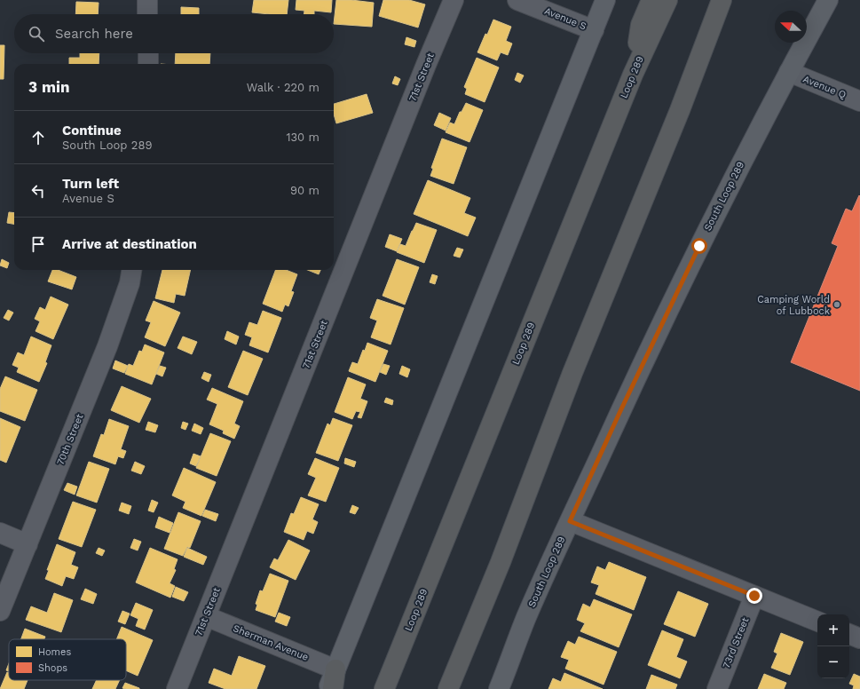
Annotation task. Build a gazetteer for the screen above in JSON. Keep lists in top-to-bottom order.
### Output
{
  "streets": {
    "highway": ["Loop 289"],
    "main road": ["South Loop 289"],
    "street": [
      "Avenue S",
      "71st Street",
      "Avenue Q",
      "70th Street",
      "Sherman Avenue",
      "73rd Street"
    ]
  },
  "crossings": [
    ["71st Street", "Sherman Avenue"],
    ["Avenue Q", "South Loop 289"]
  ],
  "places": ["Camping World of Lubbock"],
  "legend": ["Homes", "Shops"],
  "north": "left",
  "page": {
    "search": "Search here",
    "heading": ["3 min", "Walk · 220 m"],
    "list": [
      ["Continue", "South Loop 289", "130 m"],
      ["Turn left", "Avenue S", "90 m"],
      "Arrive at destination"
    ],
    "map_buttons": ["+", "−"]
  }
}
